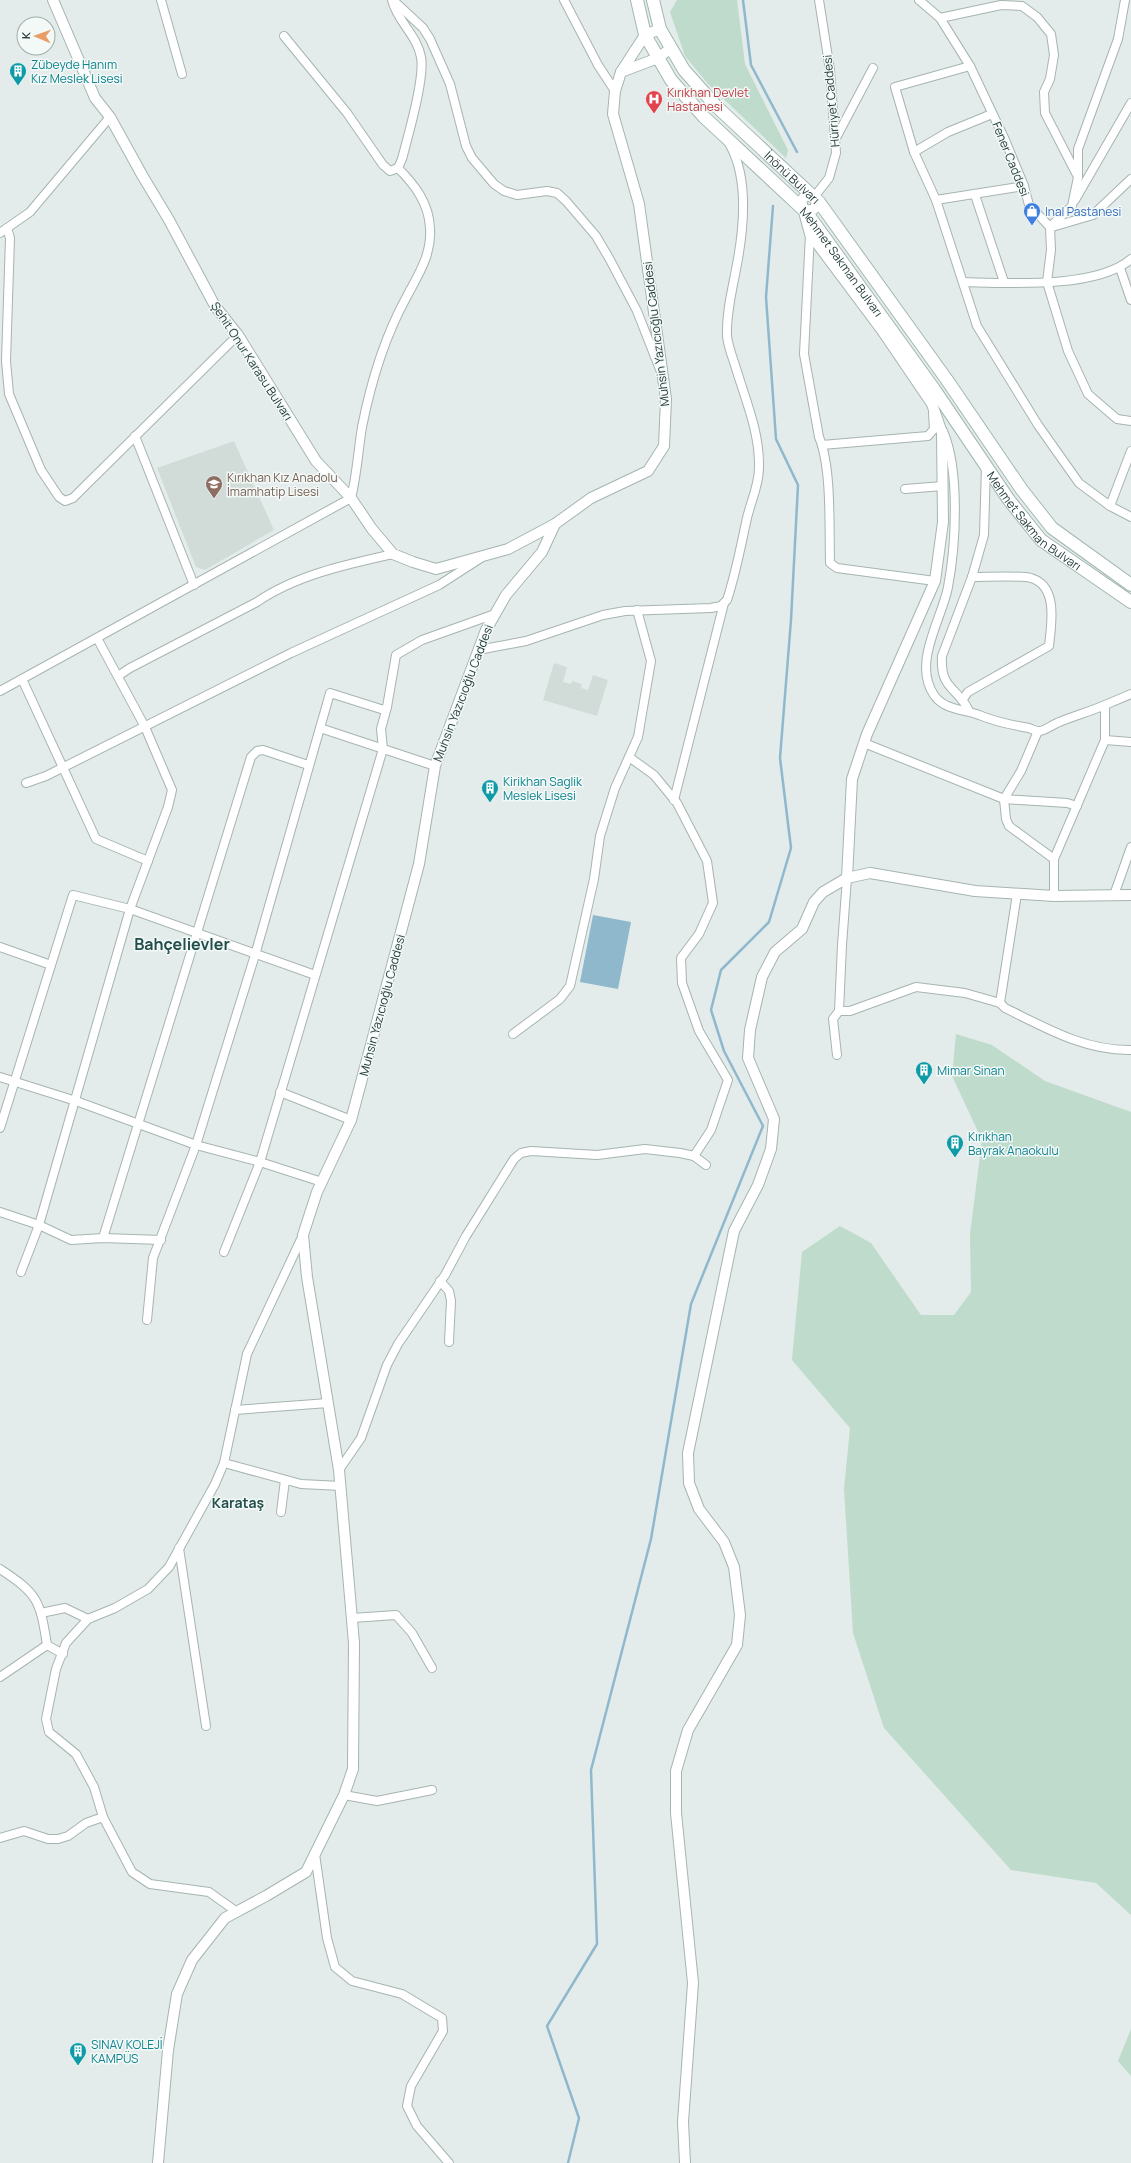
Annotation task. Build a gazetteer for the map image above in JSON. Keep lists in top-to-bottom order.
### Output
{
  "streets": {
    "main road": ["İnönü Bulvarı", "Mehmet Sakman Bulvarı"],
    "street": [
      "Hürriyet Caddesi",
      "Fener Caddesi",
      "Muhsin Yazıcıoğlu Caddesi",
      "Şehit Onur Karasu Bulvarı"
    ]
  },
  "crossings": [
    ["Hürriyet Caddesi", "İnönü Bulvarı"],
    ["Hürriyet Caddesi", "Mehmet Sakman Bulvarı"],
    ["İnönü Bulvarı", "Mehmet Sakman Bulvarı"],
    ["İnönü Bulvarı", "Muhsin Yazıcıoğlu Caddesi"],
    ["Muhsin Yazıcıoğlu Caddesi", "Şehit Onur Karasu Bulvarı"]
  ],
  "districts": ["Bahçelievler", "Karataş"],
  "places": {
    "building": [
      "Zübeyde Hanım Kız Meslek Lisesi",
      "Kirikhan Saglik Meslek Lisesi",
      "Mimar Sinan",
      "Kırıkhan Bayrak Anaokulu",
      "SINAV KOLEJİ KAMPÜS"
    ],
    "hospital": ["Kırıkhan Devlet Hastanesi"],
    "shop": ["Inal Pastanesi"],
    "school or university": ["Kırıkhan Kız Anadolu İmamhatip Lisesi"]
  },
  "north": "left"
}
